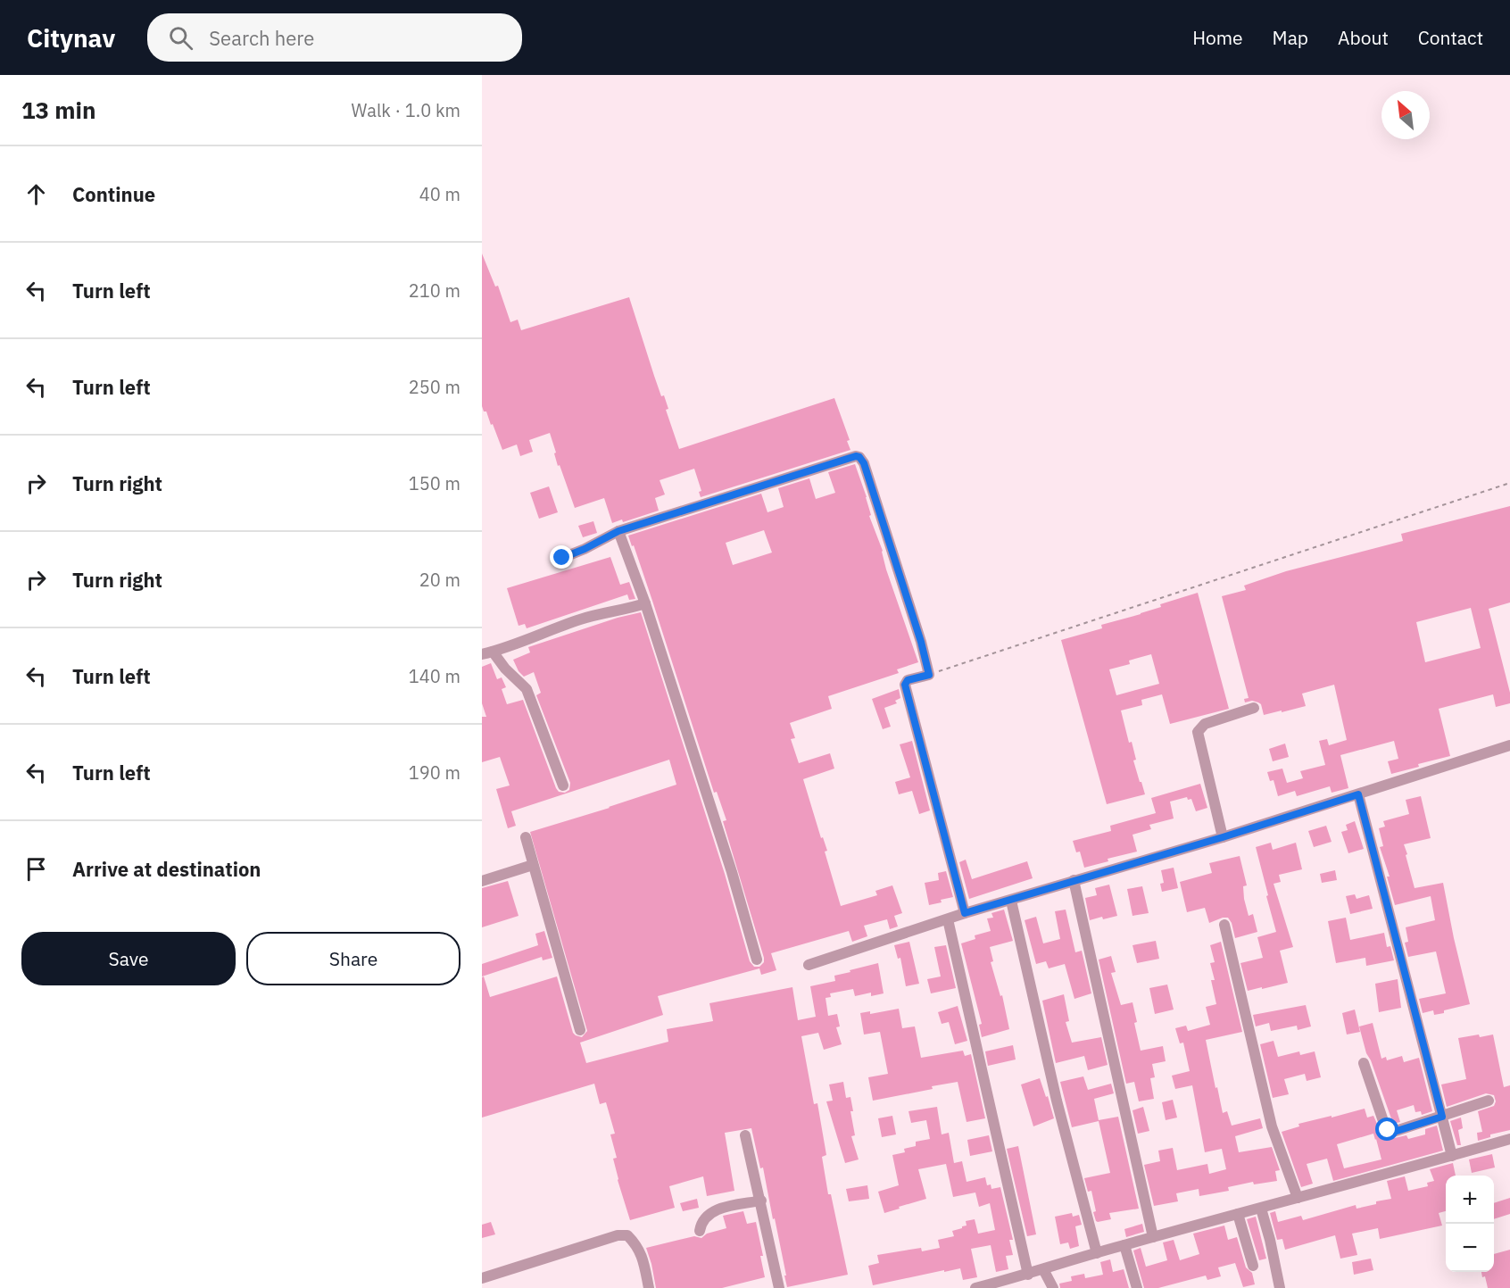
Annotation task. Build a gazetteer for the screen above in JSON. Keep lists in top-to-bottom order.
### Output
{
  "north": "top left",
  "page": {
    "header": "Citynav",
    "search": "Search here",
    "nav": [
      "Home",
      "Map",
      "About",
      "Contact"
    ],
    "heading": ["13 min", "Walk · 1.0 km"],
    "list": [
      ["Continue", "40 m"],
      ["Turn left", "210 m"],
      ["Turn left", "250 m"],
      ["Turn right", "150 m"],
      ["Turn right", "20 m"],
      ["Turn left", "140 m"],
      ["Turn left", "190 m"],
      "Arrive at destination"
    ],
    "buttons": ["Save", "Share"],
    "map_buttons": ["+", "−"]
  }
}
